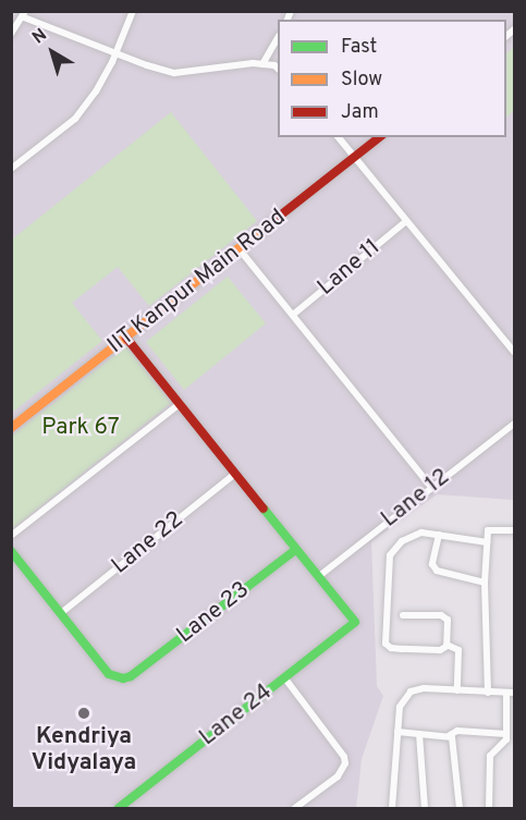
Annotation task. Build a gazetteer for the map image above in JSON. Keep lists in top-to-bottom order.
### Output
{
  "streets": {
    "street": [
      "Lane 11",
      "IIT Kanpur Main Road",
      "Lane 12",
      "Lane 22",
      "Lane 23",
      "Lane 24"
    ]
  },
  "crossings": [
    ["Lane 12", "Lane 24"],
    ["Lane 22", "Lane 23"]
  ],
  "parks": ["Park 67"],
  "places": ["Kendriya Vidyalaya"],
  "legend": ["Fast", "Slow", "Jam"],
  "north": "top left"
}
